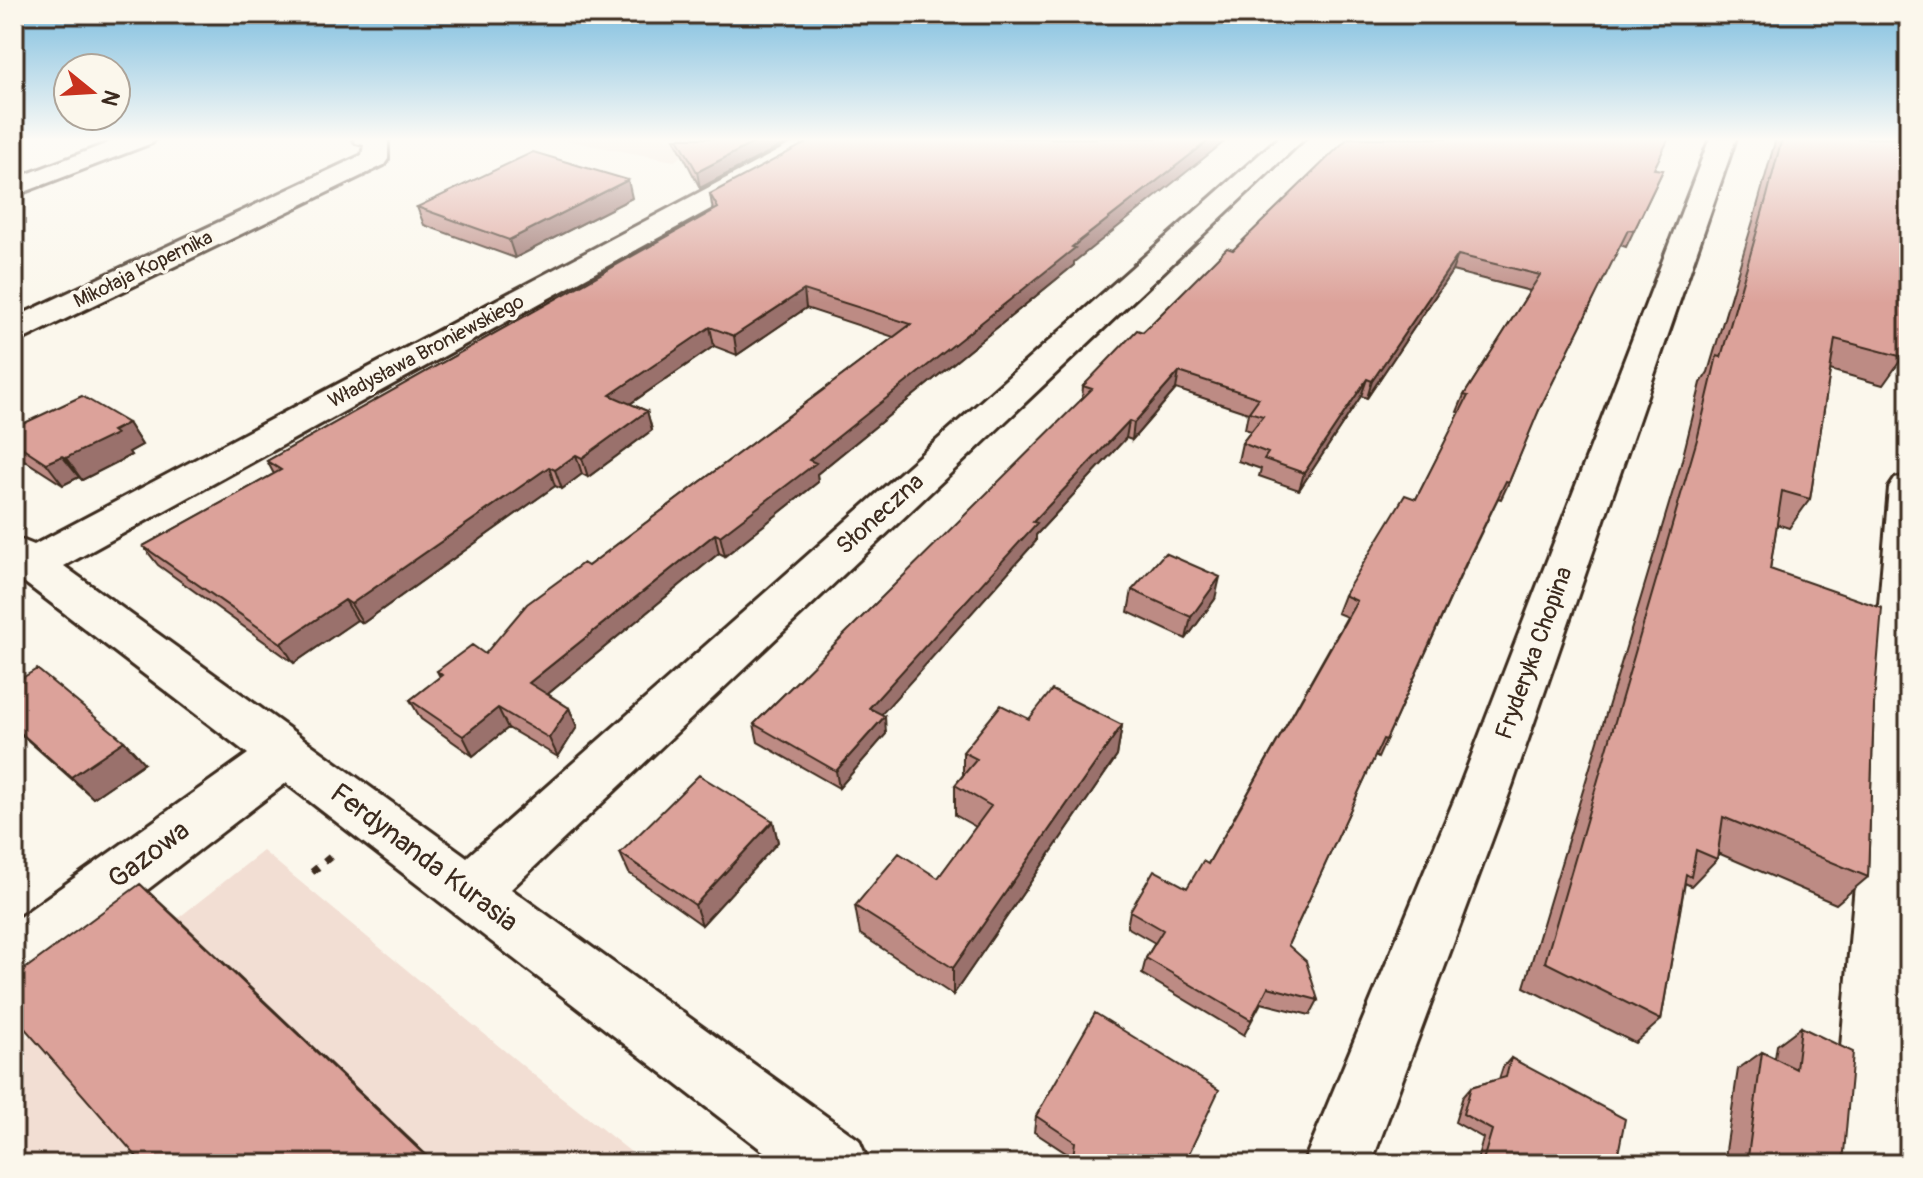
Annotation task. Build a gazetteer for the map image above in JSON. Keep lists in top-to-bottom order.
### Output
{
  "streets": {
    "street": [
      "Mikołaja Kopernika",
      "Władysława Broniewskiego",
      "Słoneczna",
      "Fryderyka Chopina",
      "Gazowa",
      "Ferdynanda Kurasia"
    ]
  },
  "crossings": [
    ["Władysława Broniewskiego", "Ferdynanda Kurasia"],
    ["Słoneczna", "Ferdynanda Kurasia"],
    ["Gazowa", "Ferdynanda Kurasia"]
  ],
  "north": "right"
}
